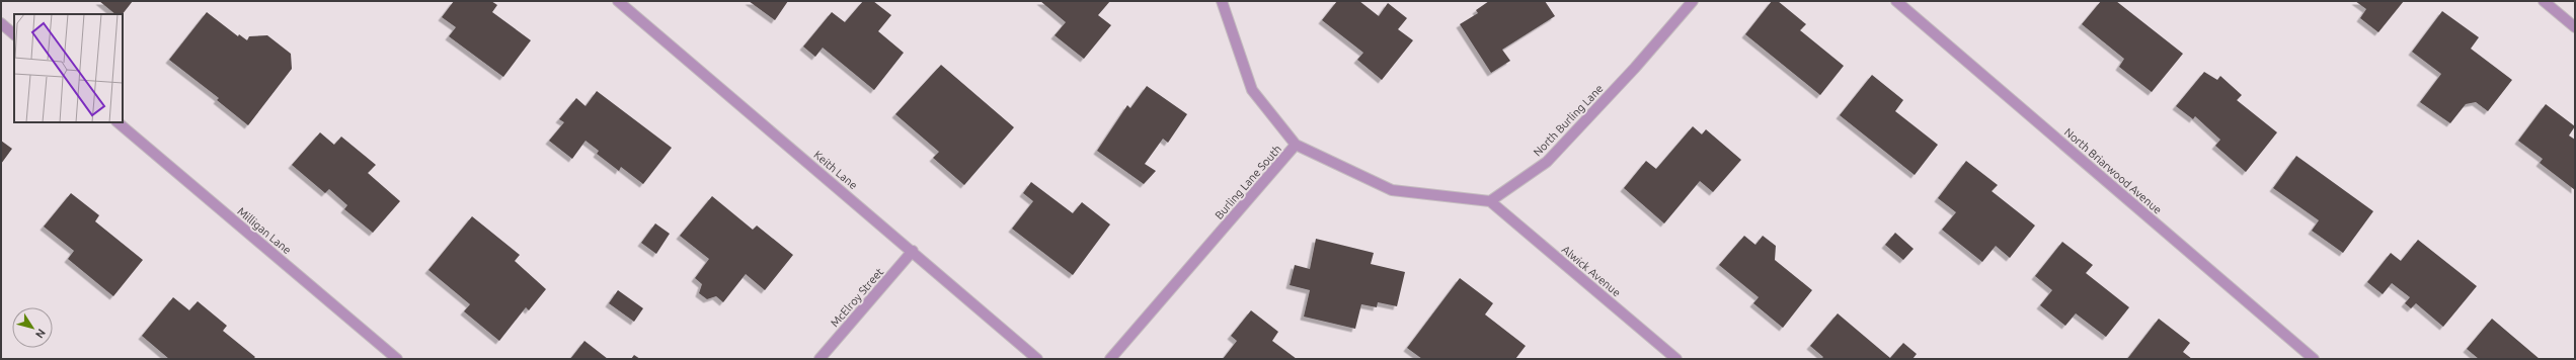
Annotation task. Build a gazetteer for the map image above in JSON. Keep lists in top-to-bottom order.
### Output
{
  "streets": {
    "street": [
      "North Burling Lane",
      "Keith Lane",
      "North Briarwood Avenue",
      "Burling Lane South",
      "Milligan Lane",
      "Alwick Avenue",
      "McElroy Street"
    ]
  },
  "crossings": [
    ["North Burling Lane", "Alwick Avenue"],
    ["Keith Lane", "McElroy Street"]
  ],
  "north": "bottom right"
}
